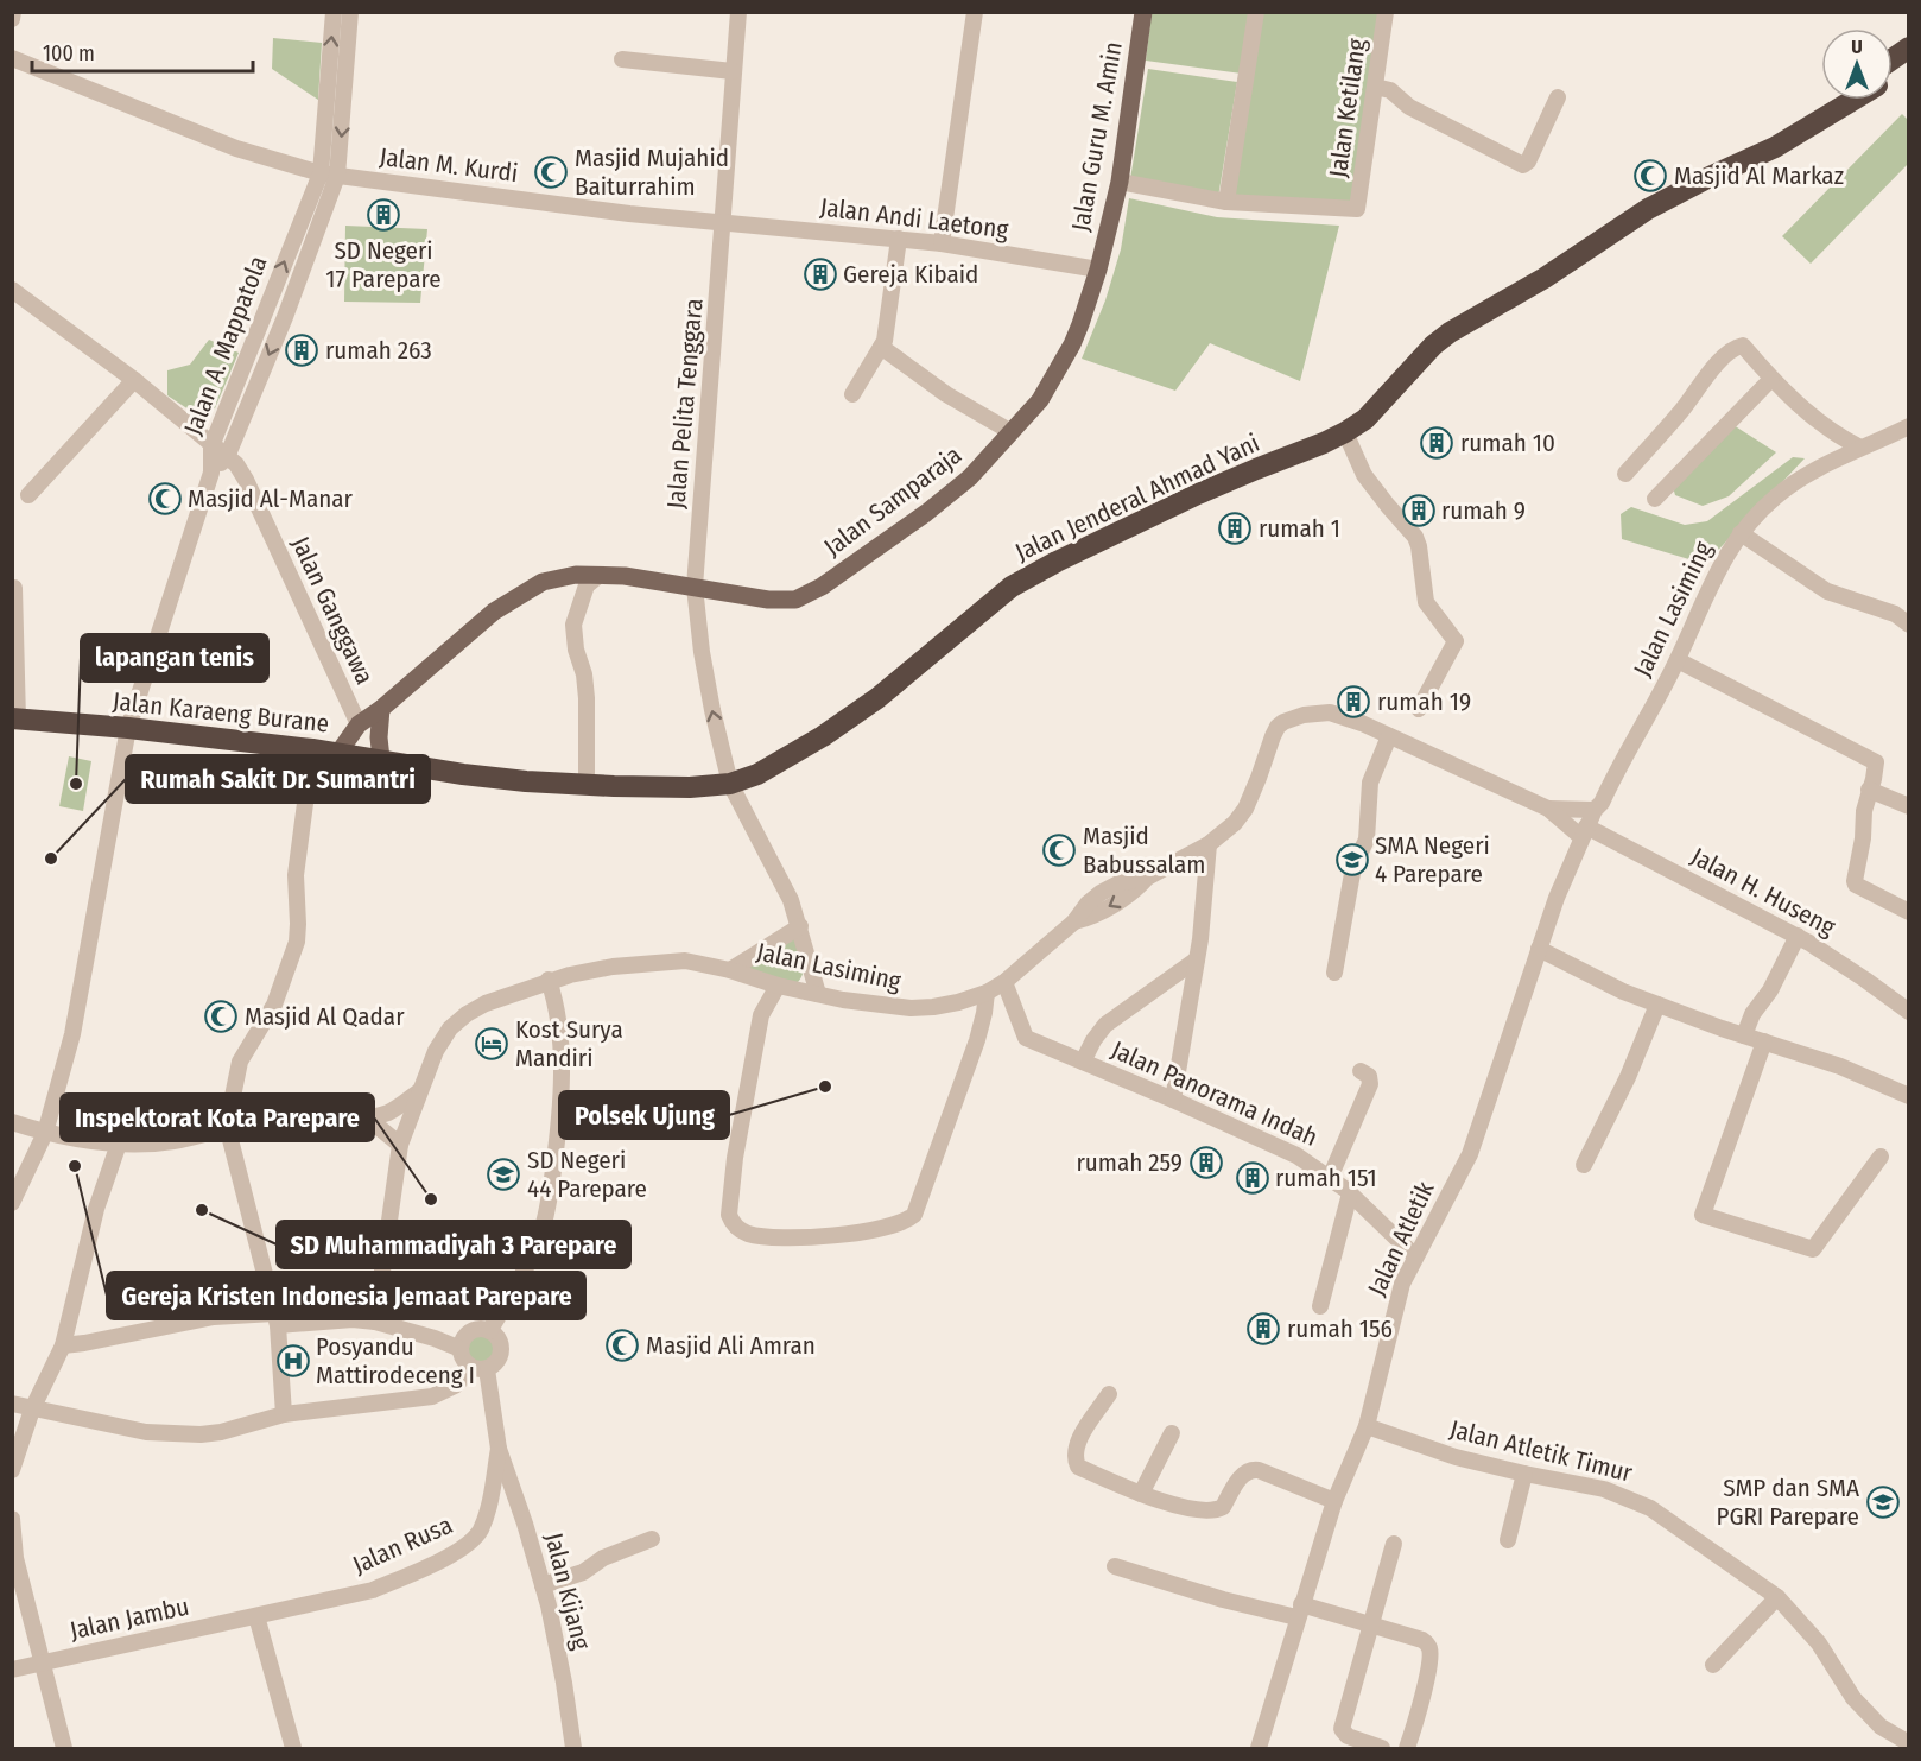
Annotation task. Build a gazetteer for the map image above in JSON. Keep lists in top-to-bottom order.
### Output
{
  "streets": {
    "highway": ["Jalan Jenderal Ahmad Yani", "Jalan Karaeng Burane"],
    "main road": ["Jalan Guru M. Amin", "Jalan Samparaja"],
    "street": [
      "Jalan Ketilang",
      "Jalan M. Kurdi",
      "Jalan Andi Laetong",
      "Jalan A. Mappatola",
      "Jalan Pelita Tenggara",
      "Jalan Lasiming",
      "Jalan Ganggawa",
      "Jalan H. Huseng",
      "Jalan Panorama Indah",
      "Jalan Atletik",
      "Jalan Atletik Timur",
      "Jalan Rusa",
      "Jalan Kijang",
      "Jalan Jambu"
    ]
  },
  "crossings": [
    ["Jalan Guru M. Amin", "Jalan Andi Laetong"],
    ["Jalan Guru M. Amin", "Jalan Samparaja"],
    ["Jalan M. Kurdi", "Jalan Andi Laetong"],
    ["Jalan M. Kurdi", "Jalan A. Mappatola"],
    ["Jalan M. Kurdi", "Jalan Pelita Tenggara"],
    ["Jalan Andi Laetong", "Jalan Pelita Tenggara"],
    ["Jalan Andi Laetong", "Jalan Samparaja"],
    ["Jalan A. Mappatola", "Jalan Ganggawa"],
    ["Jalan Pelita Tenggara", "Jalan Jenderal Ahmad Yani"],
    ["Jalan Pelita Tenggara", "Jalan Samparaja"],
    ["Jalan Pelita Tenggara", "Jalan Lasiming"],
    ["Jalan Jenderal Ahmad Yani", "Jalan Karaeng Burane"],
    ["Jalan Samparaja", "Jalan Ganggawa"],
    ["Jalan Lasiming", "Jalan H. Huseng"],
    ["Jalan Lasiming", "Jalan Panorama Indah"],
    ["Jalan Lasiming", "Jalan Atletik"],
    ["Jalan H. Huseng", "Jalan Atletik"],
    ["Jalan Panorama Indah", "Jalan Atletik"],
    ["Jalan Atletik", "Jalan Atletik Timur"],
    ["Jalan Rusa", "Jalan Kijang"],
    ["Jalan Rusa", "Jalan Jambu"]
  ],
  "places": {
    "mosque": [
      "Masjid Mujahid Baiturrahim",
      "Masjid Al Markaz",
      "Masjid Al-Manar",
      "Masjid Babussalam",
      "Masjid Al Qadar",
      "Masjid Ali Amran"
    ],
    "building": [
      "SD Negeri 17 Parepare",
      "Gereja Kibaid",
      "rumah 263",
      "rumah 10",
      "rumah 9",
      "rumah 1",
      "rumah 19",
      "rumah 259",
      "rumah 151",
      "rumah 156"
    ],
    "other": [
      "lapangan tenis",
      "Rumah Sakit Dr. Sumantri",
      "Polsek Ujung",
      "Gereja Kristen Indonesia Jemaat Parepare",
      "Inspektorat Kota Parepare",
      "SD Muhammadiyah 3 Parepare"
    ],
    "school or university": ["SMA Negeri 4 Parepare", "SD Negeri 44 Parepare", "SMP dan SMA PGRI Parepare"],
    "hotel": ["Kost Surya Mandiri"],
    "hospital": ["Posyandu Mattirodeceng I"]
  },
  "scale_bar": "100 m",
  "north": "top"
}
